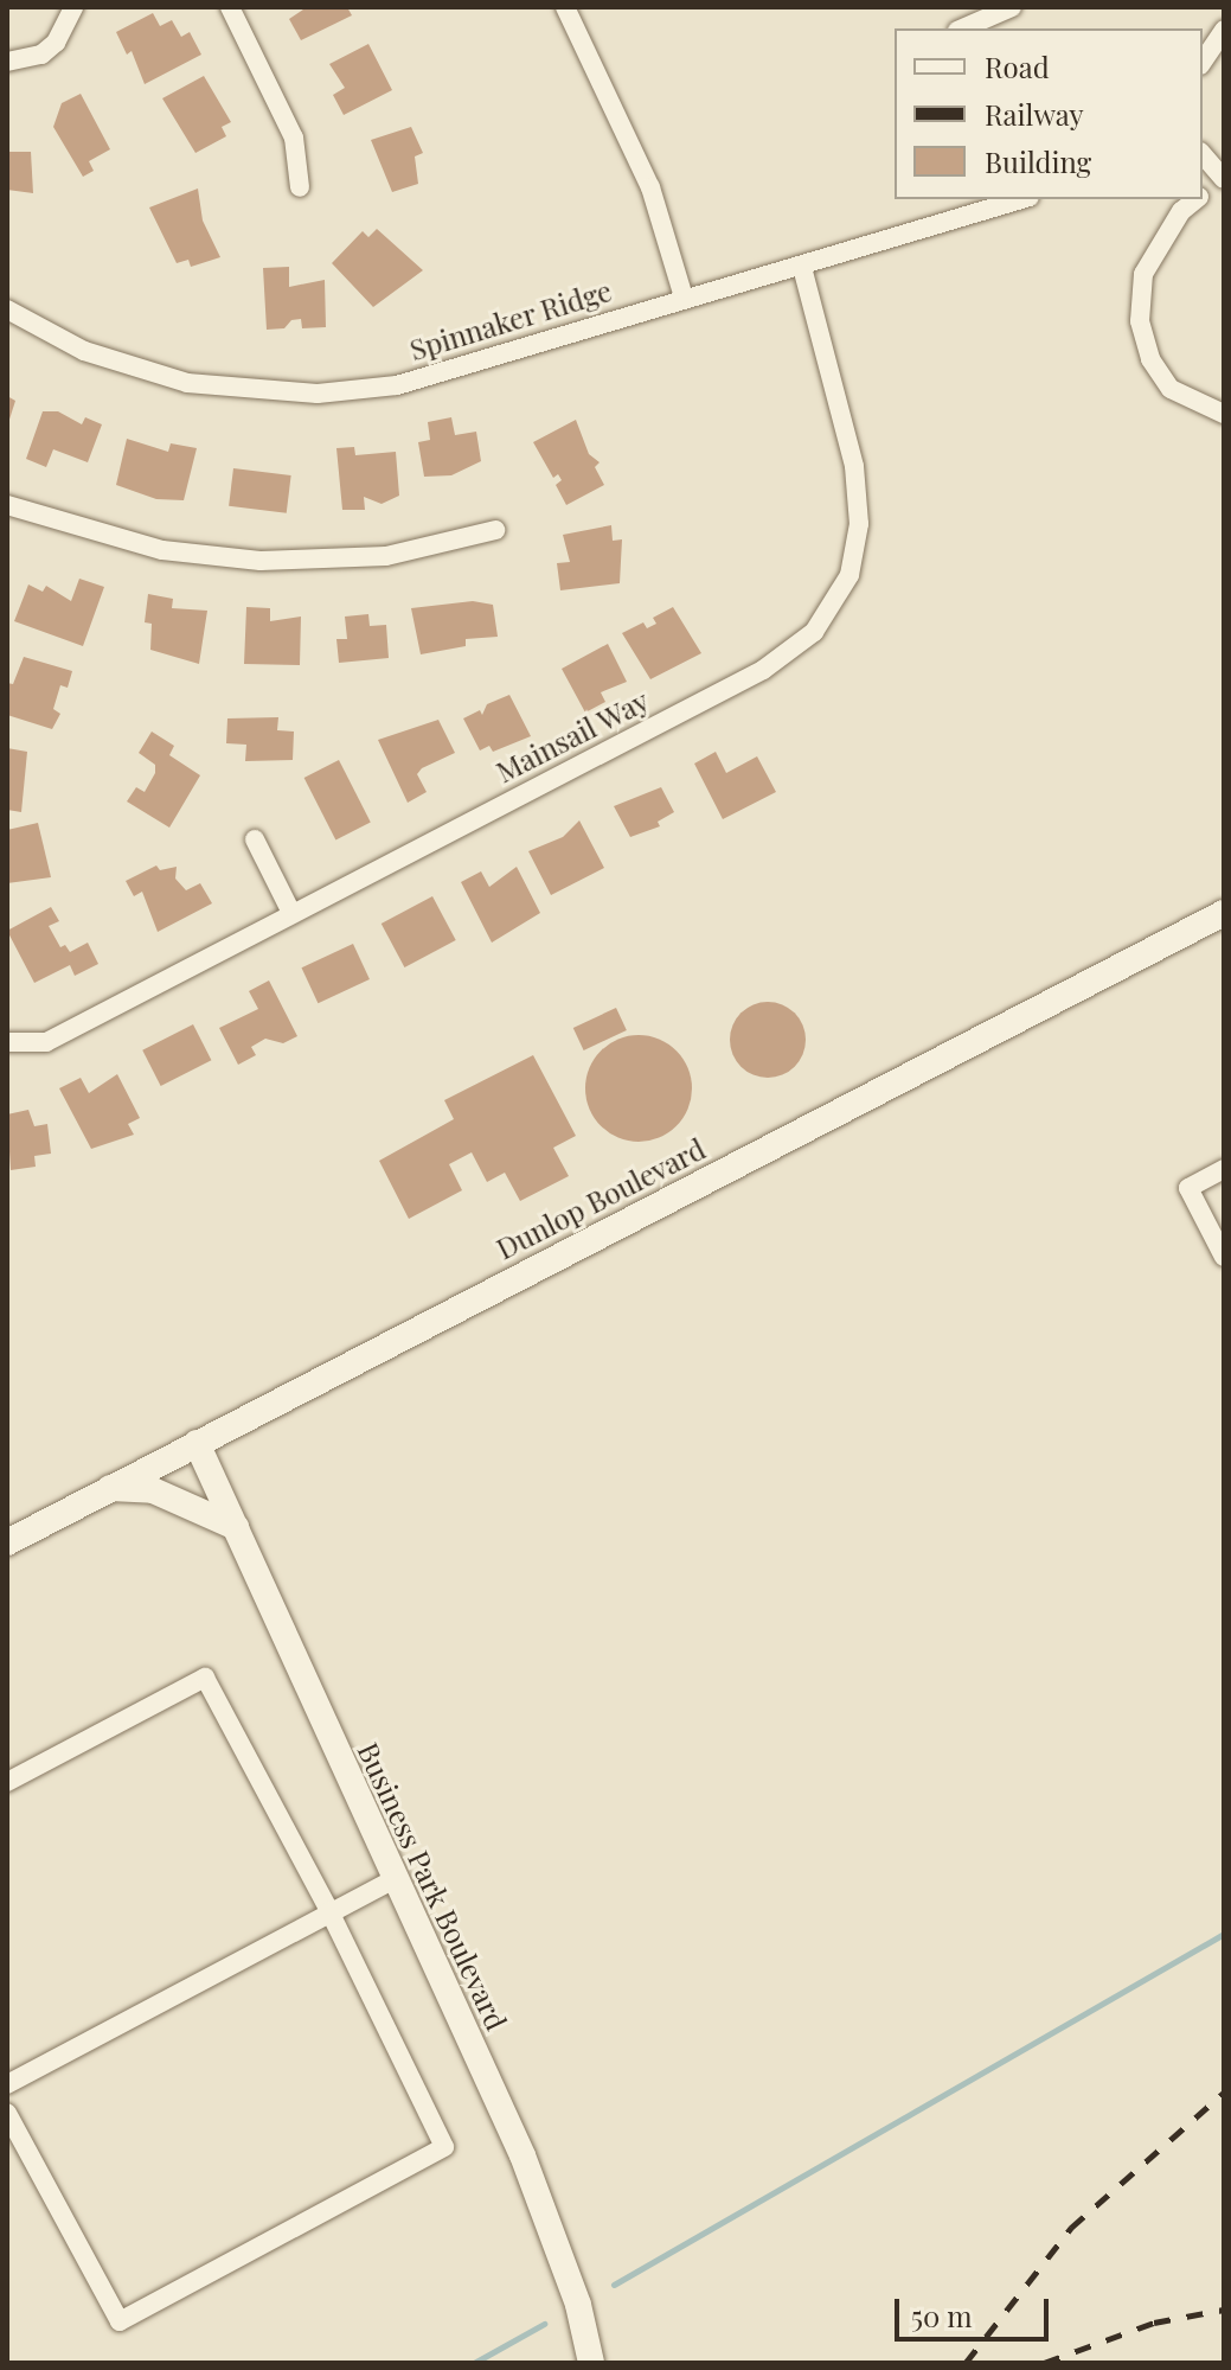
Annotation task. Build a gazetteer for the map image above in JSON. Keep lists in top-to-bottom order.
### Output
{
  "streets": {
    "street": [
      "Spinnaker Ridge",
      "Mainsail Way",
      "Dunlop Boulevard",
      "Business Park Boulevard"
    ]
  },
  "crossings": [
    ["Spinnaker Ridge", "Mainsail Way"],
    ["Dunlop Boulevard", "Business Park Boulevard"]
  ],
  "legend": ["Road", "Railway", "Building"],
  "scale_bar": "50 m"
}
